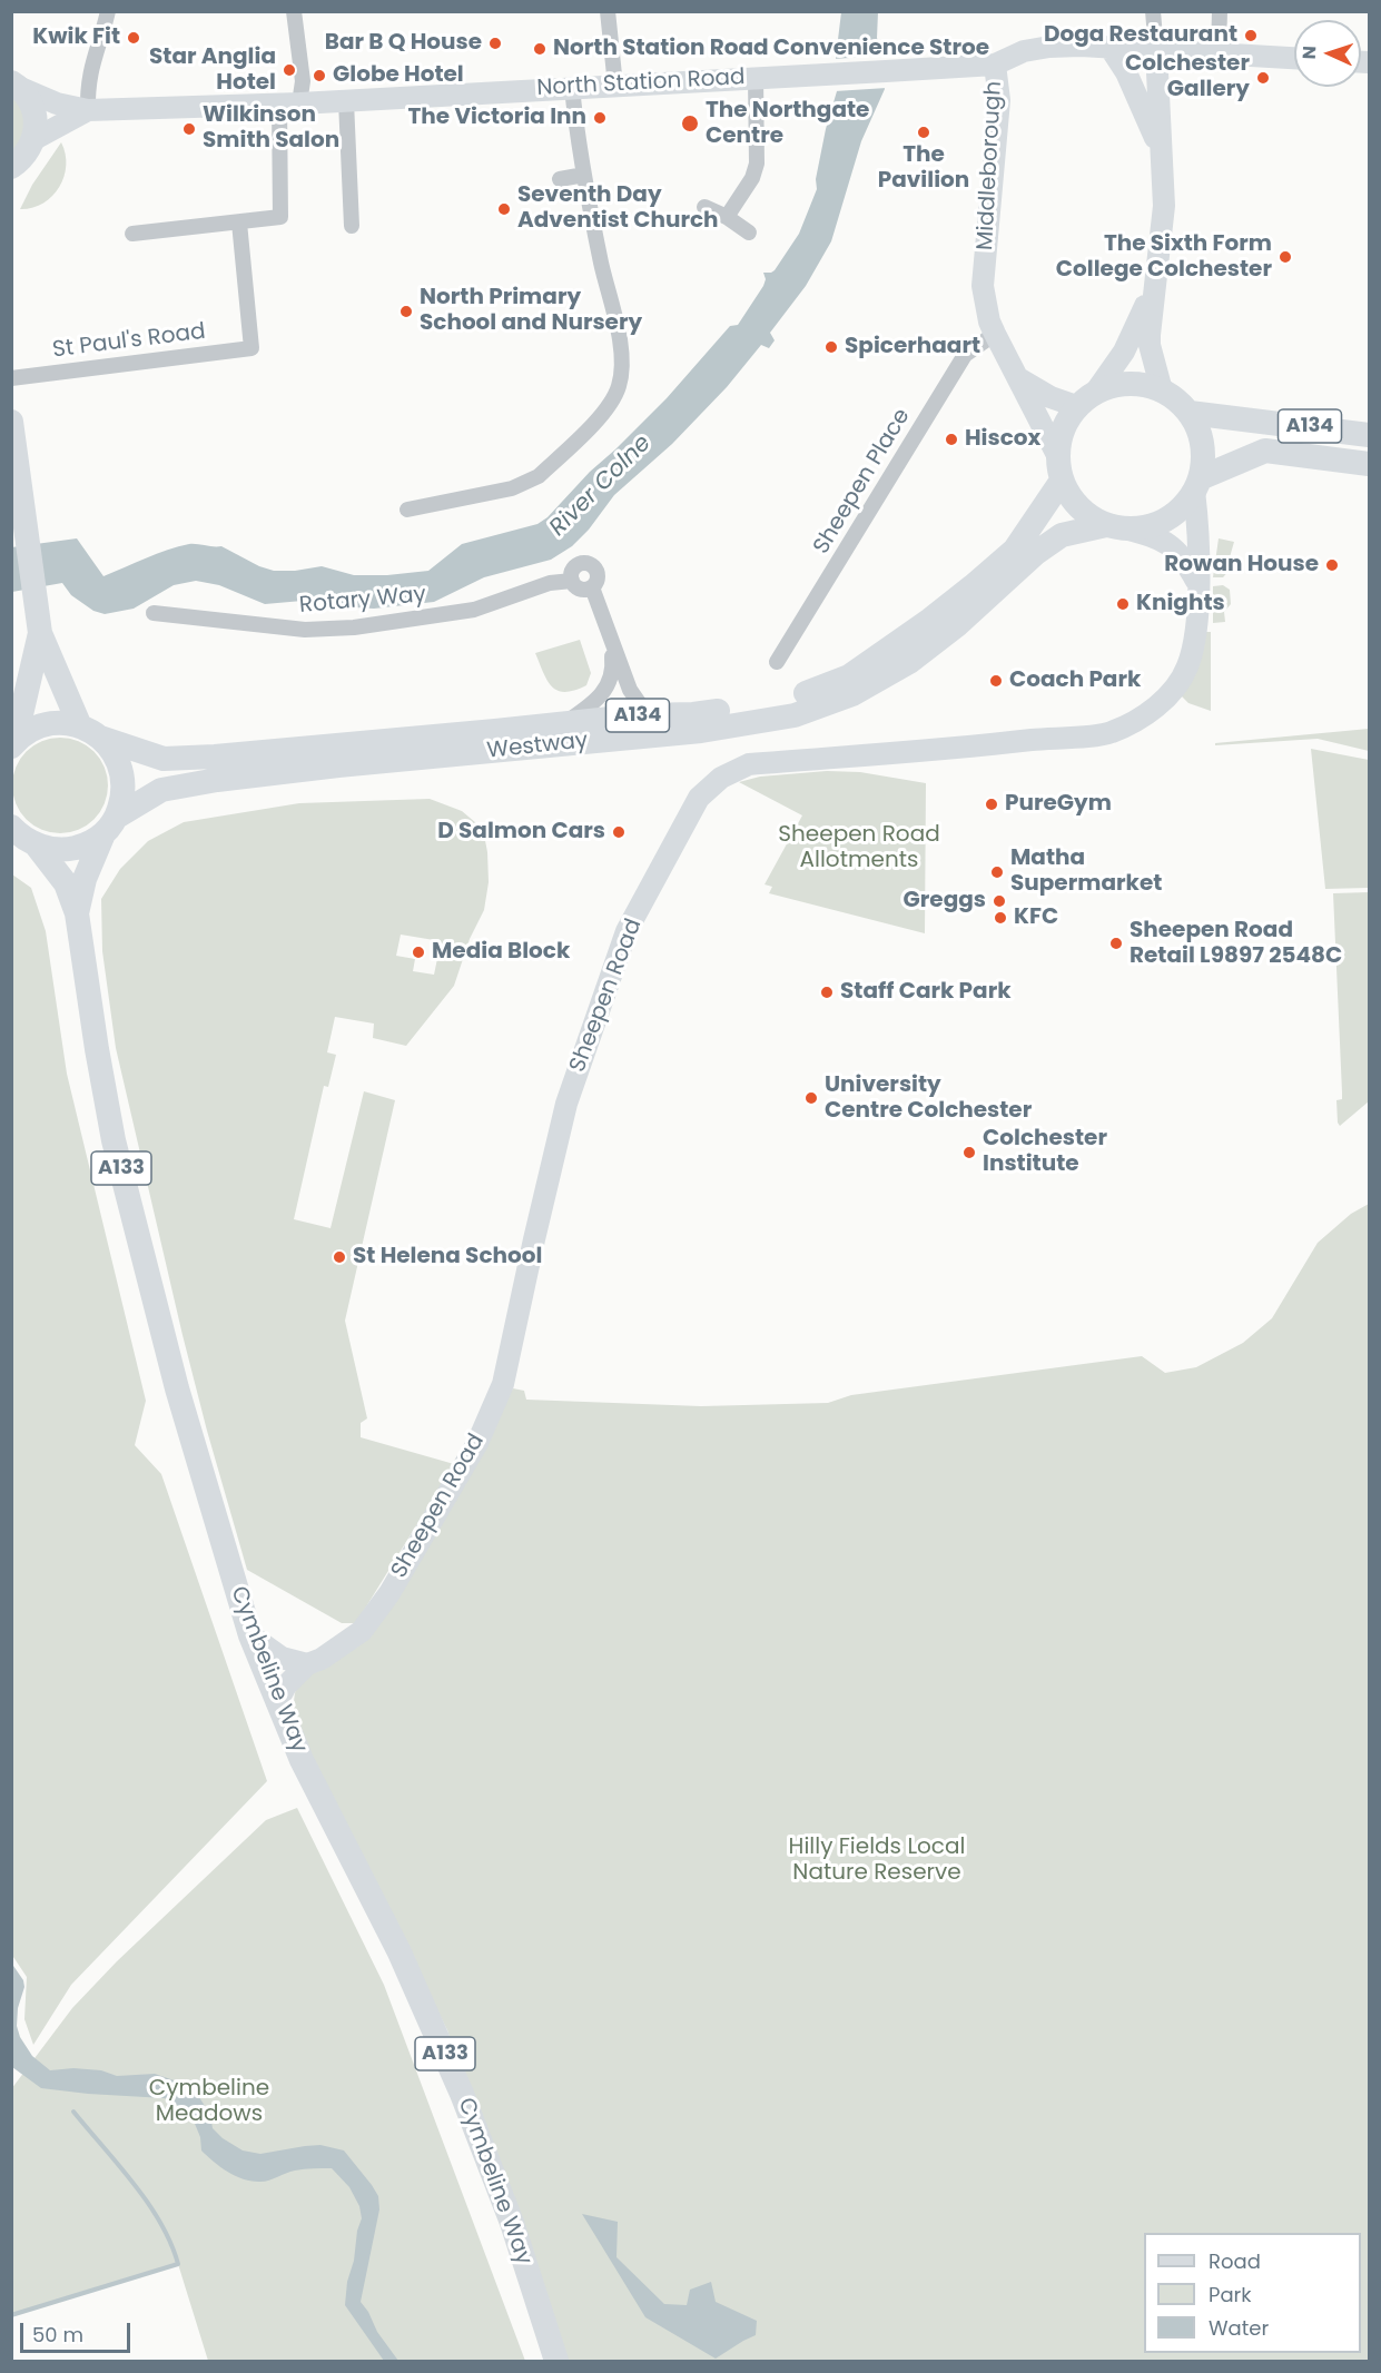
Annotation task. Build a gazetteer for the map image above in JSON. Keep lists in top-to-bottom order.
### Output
{
  "streets": {
    "main road": [
      "A134",
      "Westway",
      "A133",
      "Cymbeline Way"
    ],
    "street": [
      "North Station Road",
      "Middleborough",
      "St Paul's Road",
      "Sheepen Place",
      "Rotary Way",
      "Sheepen Road"
    ]
  },
  "crossings": [
    ["North Station Road", "Middleborough"],
    ["Middleborough", "A134"],
    ["Middleborough", "Sheepen Place"],
    ["Middleborough", "Westway"],
    ["Middleborough", "Sheepen Road"],
    ["A134", "Westway"],
    ["A134", "Sheepen Road"],
    ["A134", "A133"],
    ["Westway", "Sheepen Road"],
    ["Westway", "A133"],
    ["Sheepen Road", "Cymbeline Way"],
    ["A133", "Cymbeline Way"]
  ],
  "water": ["River Colne"],
  "parks": ["Sheepen Road Allotments", "Hilly Fields Local Nature Reserve", "Cymbeline Meadows"],
  "places": [
    "Doga Restaurant",
    "Kwik Fit",
    "Bar B Q House",
    "North Station Road Convenience Stroe",
    "Star Anglia Hotel",
    "Globe Hotel",
    "Colchester Gallery",
    "The Victoria Inn",
    "The Northgate Centre",
    "Wilkinson Smith Salon",
    "The Pavilion",
    "Seventh Day Adventist Church",
    "The Sixth Form College Colchester",
    "North Primary School and Nursery",
    "Spicerhaart",
    "Hiscox",
    "Rowan House",
    "Knights",
    "Coach Park",
    "PureGym",
    "D Salmon Cars",
    "Matha Supermarket",
    "Greggs",
    "KFC",
    "Sheepen Road Retail L9897 2548C",
    "Media Block",
    "Staff Cark Park",
    "University Centre Colchester",
    "Colchester Institute",
    "St Helena School"
  ],
  "legend": ["Road", "Park", "Water"],
  "scale_bar": "50 m",
  "north": "left"
}
